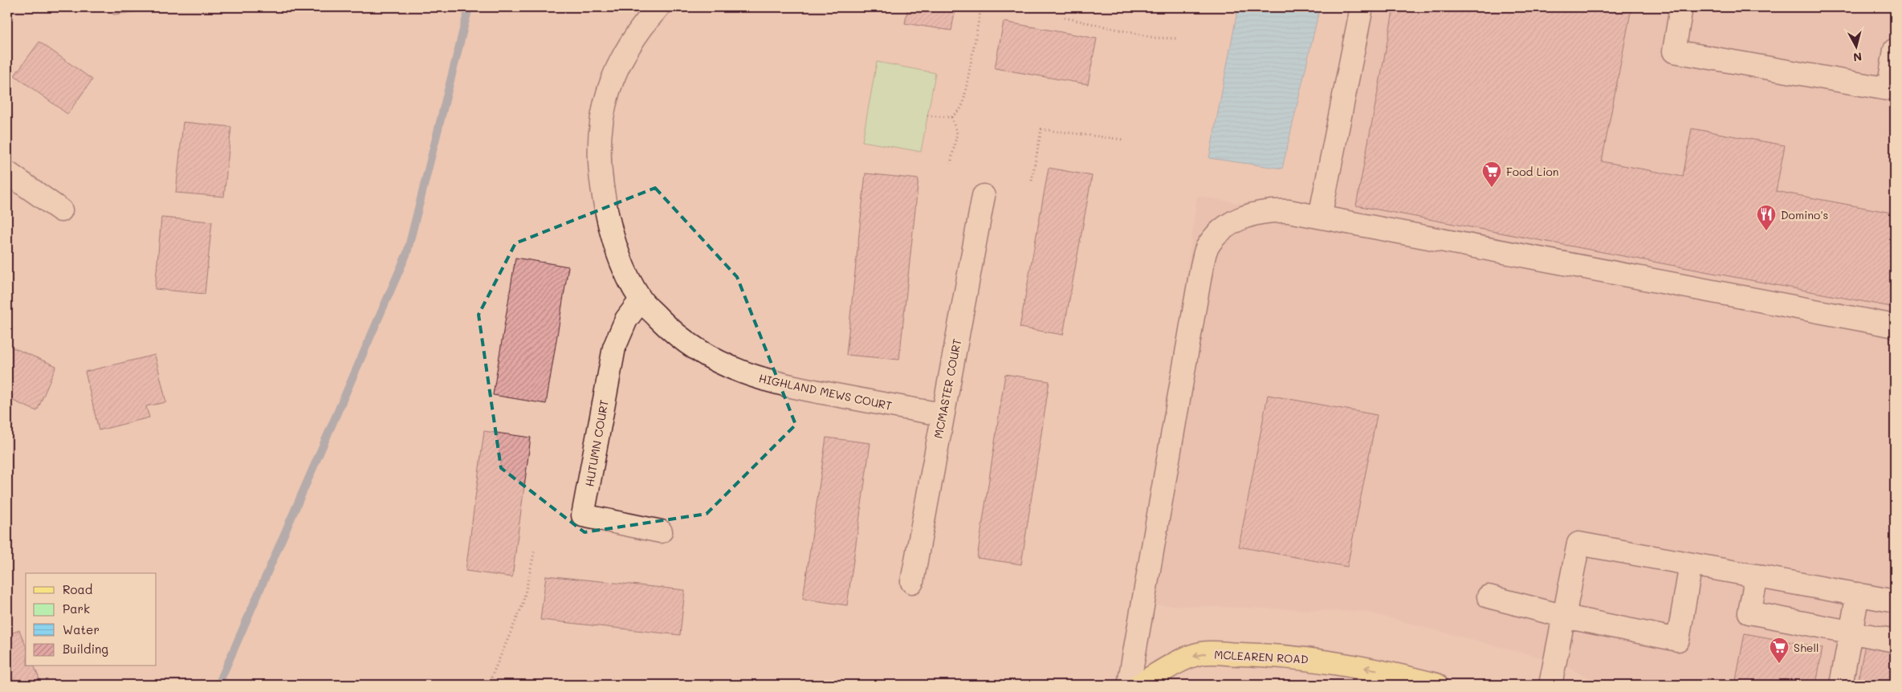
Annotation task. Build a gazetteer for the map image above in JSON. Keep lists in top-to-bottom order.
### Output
{
  "streets": {
    "main road": ["MCLEAREN ROAD"],
    "street": ["MCMASTER COURT", "HIGHLAND MEWS COURT", "HUTUMN COURT"]
  },
  "crossings": [
    ["MCMASTER COURT", "HIGHLAND MEWS COURT"],
    ["HIGHLAND MEWS COURT", "HUTUMN COURT"]
  ],
  "one_way": ["MCLEAREN ROAD"],
  "places": {
    "supermarket": ["Food Lion", "Shell"],
    "restaurant": ["Domino's"]
  },
  "legend": [
    "Road",
    "Park",
    "Water",
    "Building"
  ],
  "north": "bottom"
}
